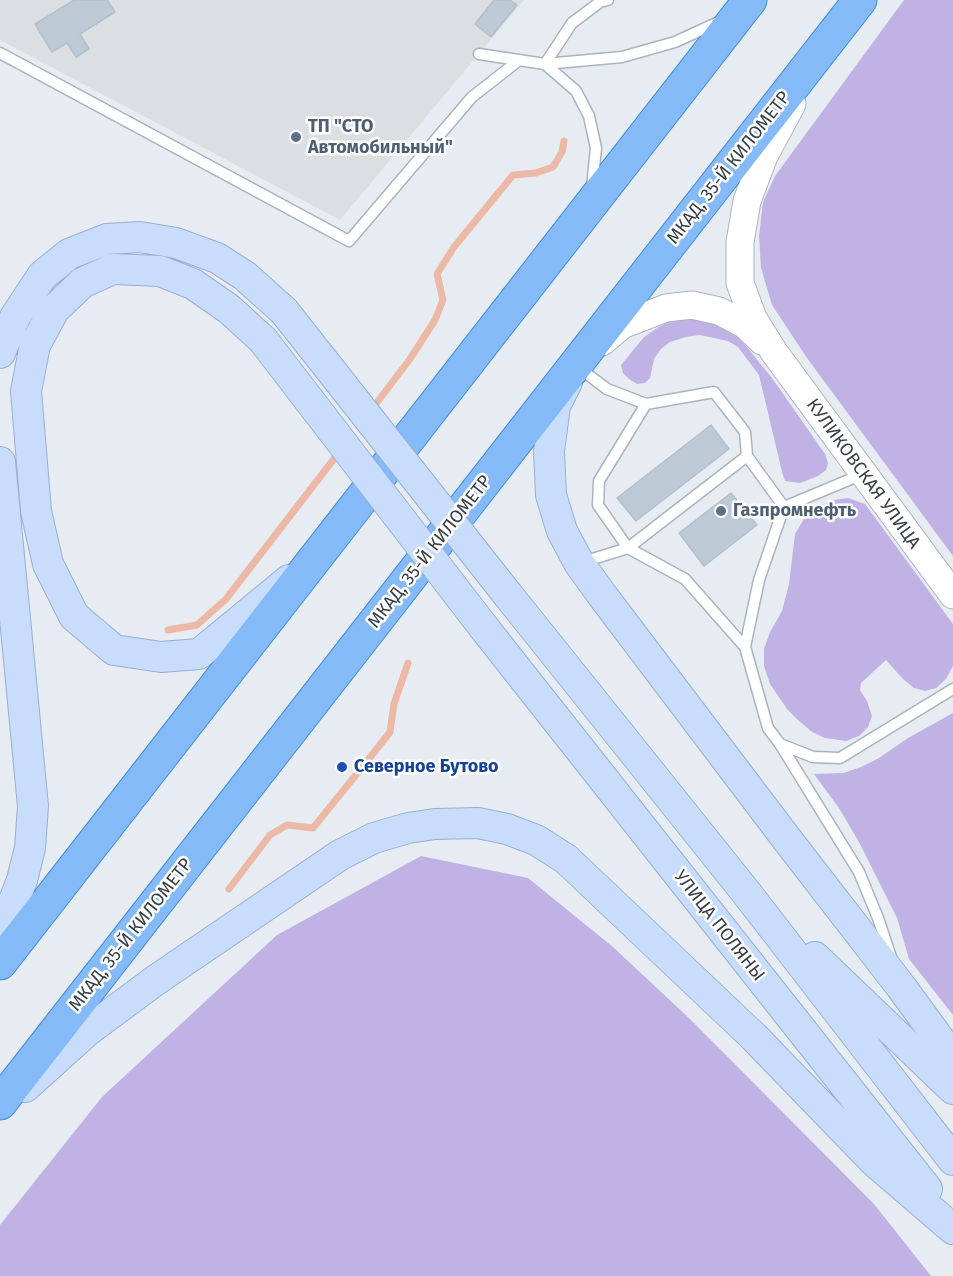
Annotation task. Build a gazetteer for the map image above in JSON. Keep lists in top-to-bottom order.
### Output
{
  "streets": {
    "highway": ["МКАД, 35-Й КИЛОМЕТР"],
    "main road": ["УЛИЦА ПОЛЯНЫ"],
    "street": ["КУЛИКОВСКАЯ УЛИЦА"]
  },
  "places": ["ТП \"СТО Автомобильный\"", "Газпромнефть", "Северное Бутово"]
}
